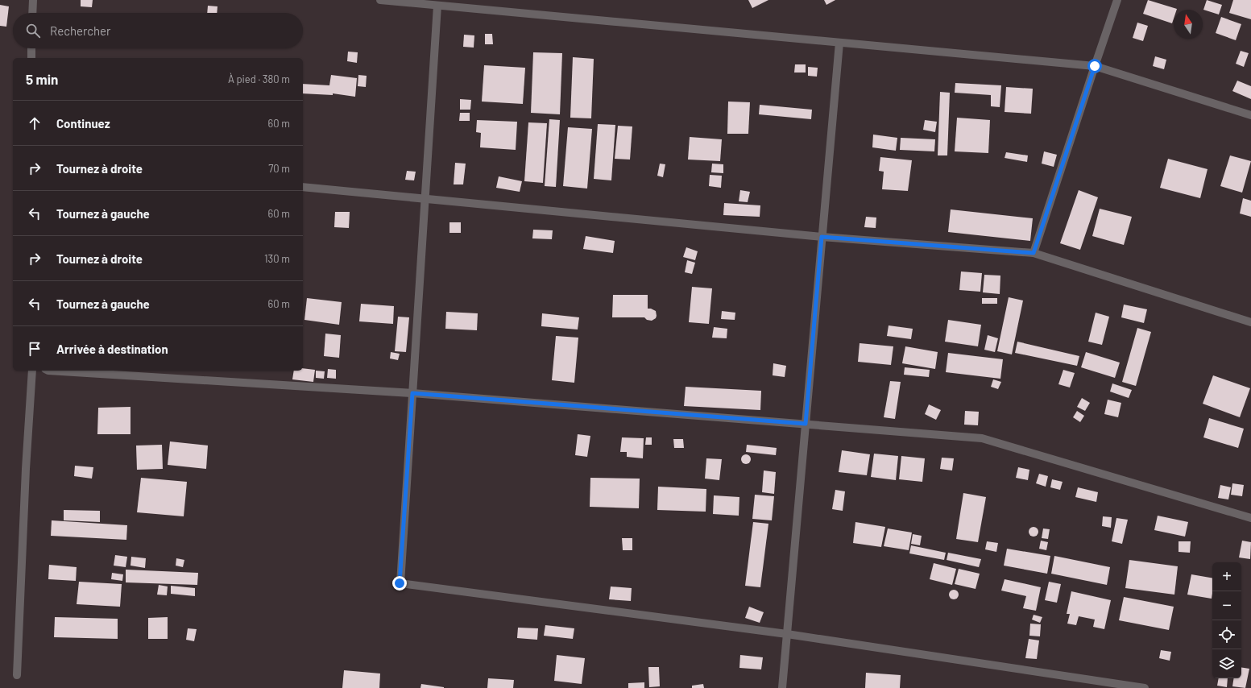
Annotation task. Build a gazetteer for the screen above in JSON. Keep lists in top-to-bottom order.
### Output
{
  "north": "top",
  "page": {
    "search": "Rechercher",
    "heading": ["5 min", "À pied · 380 m"],
    "list": [
      ["Continuez", "60 m"],
      ["Tournez à droite", "70 m"],
      ["Tournez à gauche", "60 m"],
      ["Tournez à droite", "130 m"],
      ["Tournez à gauche", "60 m"],
      "Arrivée à destination"
    ],
    "map_buttons": ["+", "−"]
  }
}
